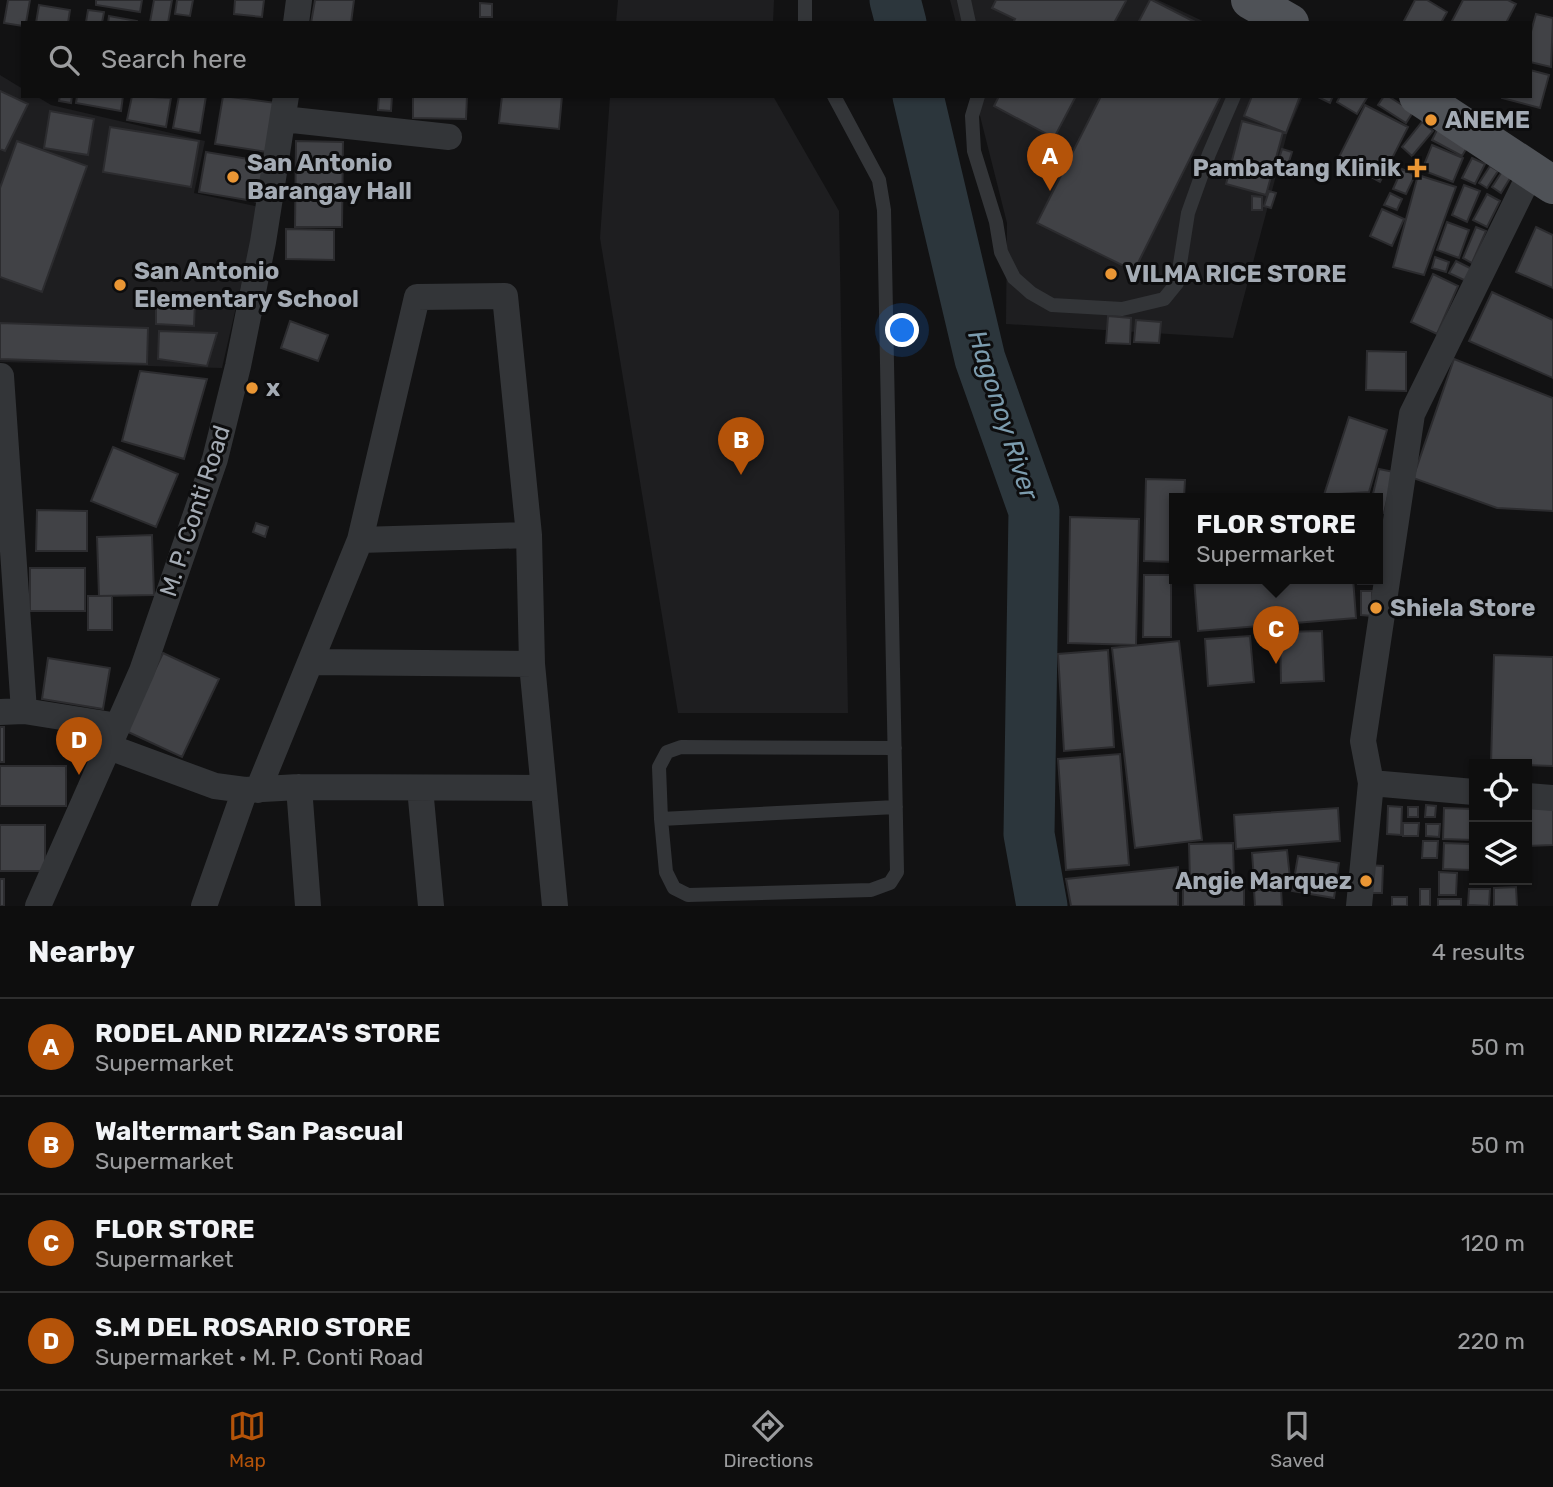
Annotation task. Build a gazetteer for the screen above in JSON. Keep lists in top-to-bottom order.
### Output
{
  "streets": {
    "street": ["M. P. Conti Road"]
  },
  "water": ["Hagonoy River"],
  "places": {
    "other": [
      "ANEME",
      "San Antonio Barangay Hall",
      "VILMA RICE STORE",
      "San Antonio Elementary School",
      "x",
      "Shiela Store",
      "Angie Marquez"
    ],
    "health": ["Pambatang Klinik"]
  },
  "page": {
    "search": "Search here",
    "pins": [
      "A",
      "B",
      "C",
      "D"
    ],
    "popup": ["FLOR STORE", "Supermarket"],
    "heading": ["Nearby", "4 results"],
    "list": [
      {
        "mark": "A",
        "name": "RODEL AND RIZZA'S STORE",
        "note": "Supermarket",
        "value": "50 m"
      },
      {
        "mark": "B",
        "name": "Waltermart San Pascual",
        "note": "Supermarket",
        "value": "50 m"
      },
      {
        "mark": "C",
        "name": "FLOR STORE",
        "note": "Supermarket",
        "value": "120 m"
      },
      {
        "mark": "D",
        "name": "S.M DEL ROSARIO STORE",
        "note": "Supermarket · M. P. Conti Road",
        "value": "220 m"
      }
    ],
    "nav": ["Map", "Directions", "Saved"]
  }
}
